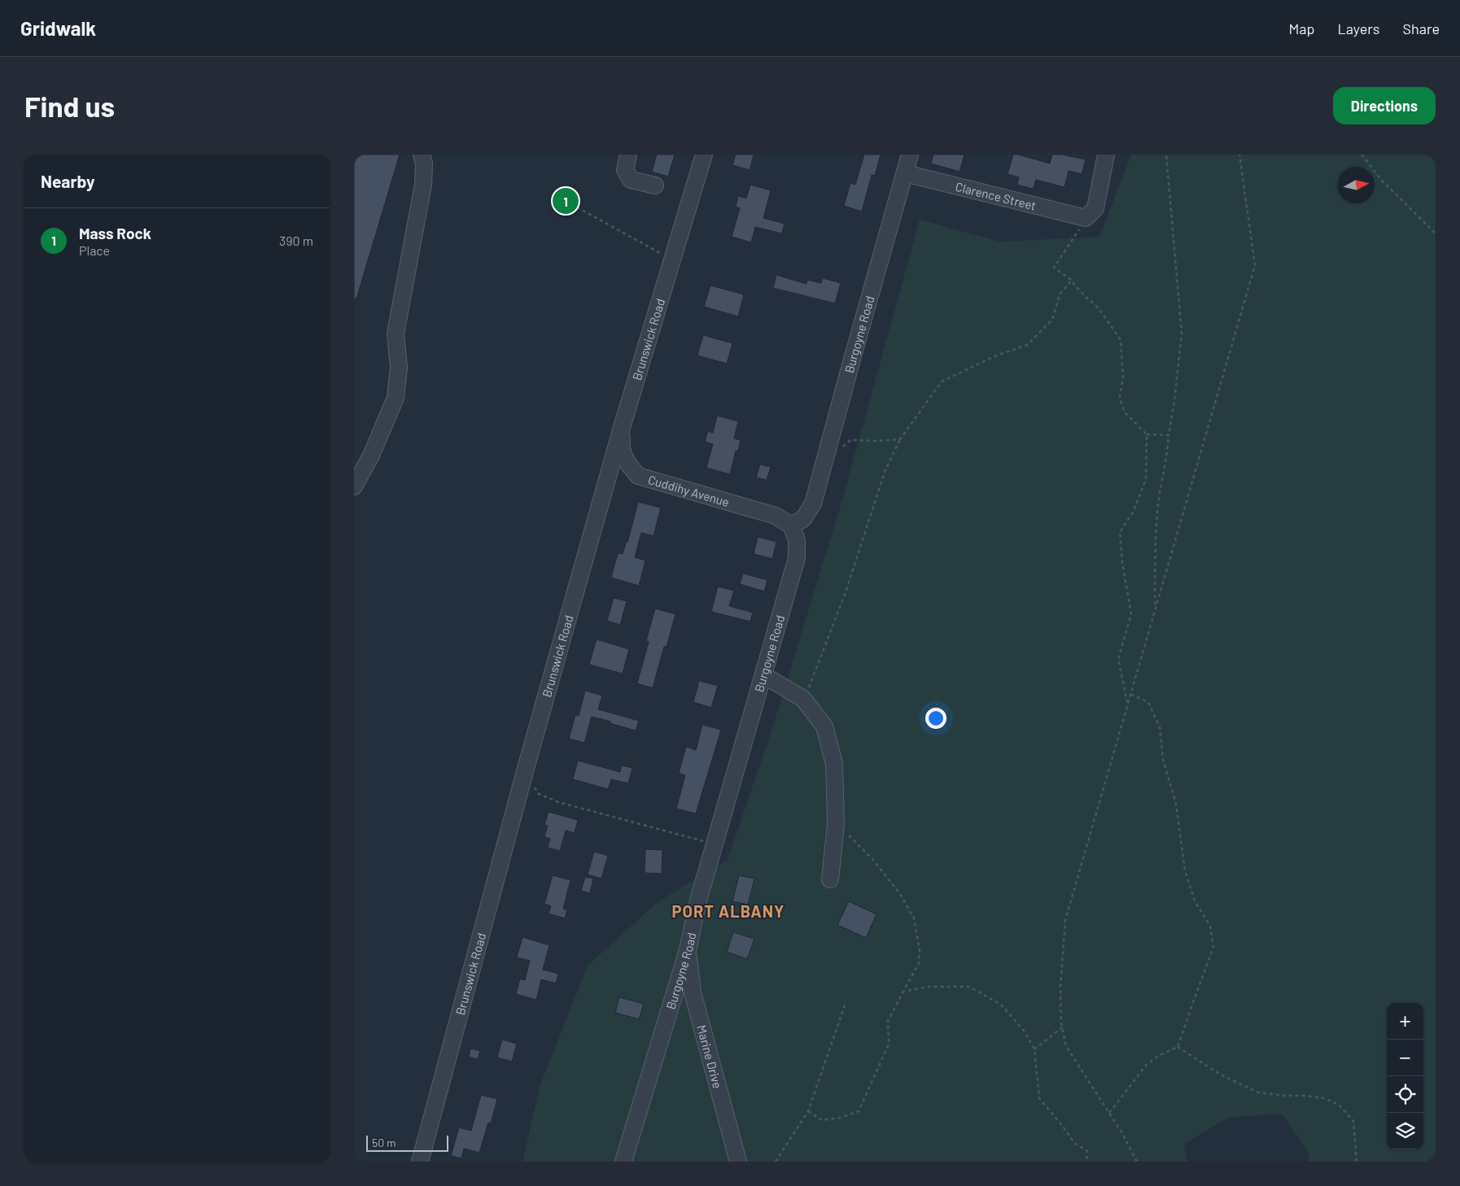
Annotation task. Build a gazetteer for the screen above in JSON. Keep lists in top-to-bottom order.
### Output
{
  "streets": {
    "street": [
      "Clarence Street",
      "Burgoyne Road",
      "Brunswick Road",
      "Cuddihy Avenue",
      "Marine Drive"
    ]
  },
  "crossings": [
    ["Clarence Street", "Burgoyne Road"],
    ["Burgoyne Road", "Cuddihy Avenue"],
    ["Burgoyne Road", "Marine Drive"],
    ["Brunswick Road", "Cuddihy Avenue"]
  ],
  "districts": ["PORT ALBANY"],
  "scale_bar": "50 m",
  "north": "right",
  "page": {
    "header": "Gridwalk",
    "nav": ["Map", "Layers", "Share"],
    "buttons": "Directions",
    "title": "Find us",
    "heading": "Nearby",
    "pins": "1",
    "list": [
      {
        "mark": "1",
        "name": "Mass Rock",
        "note": "Place",
        "value": "390 m"
      }
    ],
    "map_buttons": ["+", "−"],
    "scale": "50 m"
  }
}
